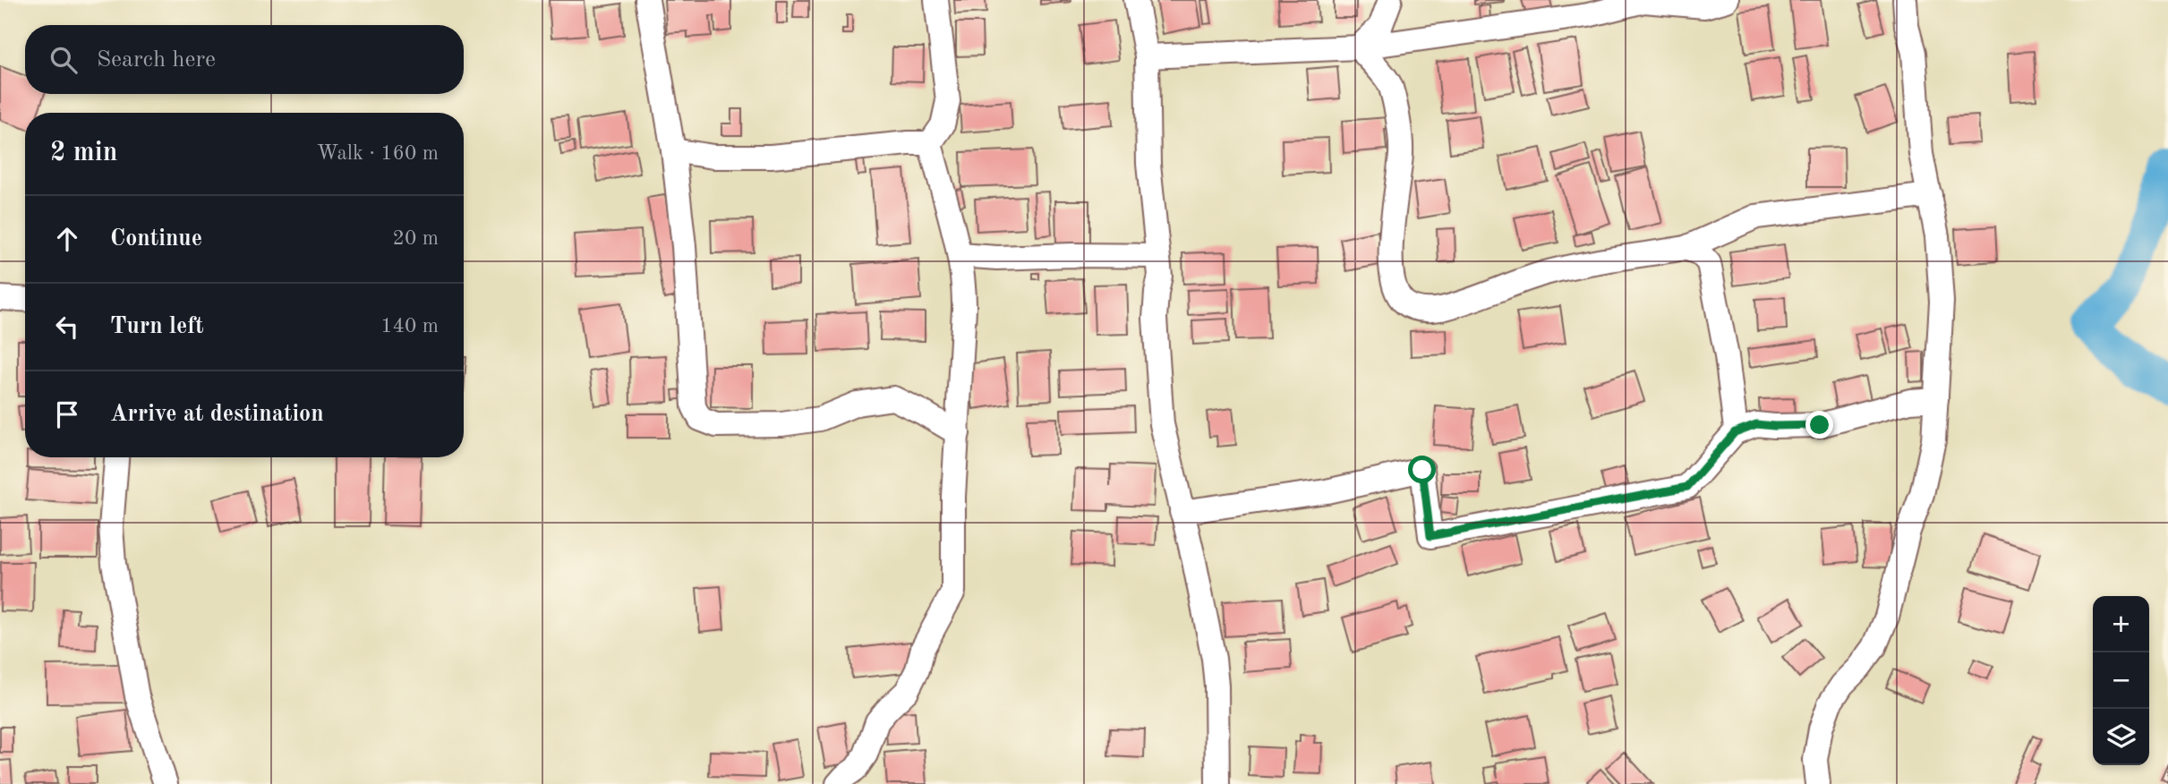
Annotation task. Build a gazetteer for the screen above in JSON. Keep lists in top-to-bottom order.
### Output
{
  "page": {
    "search": "Search here",
    "heading": ["2 min", "Walk · 160 m"],
    "list": [
      ["Continue", "20 m"],
      ["Turn left", "140 m"],
      "Arrive at destination"
    ],
    "map_buttons": ["+", "−"]
  }
}
